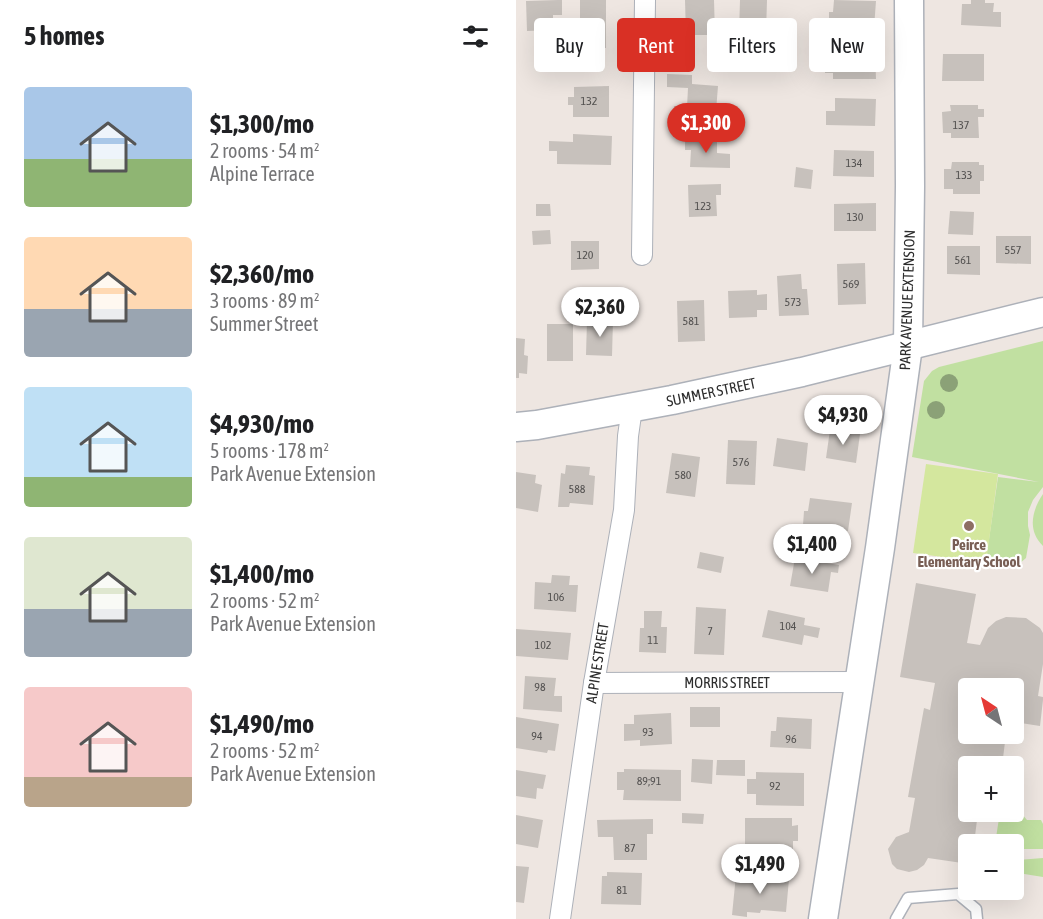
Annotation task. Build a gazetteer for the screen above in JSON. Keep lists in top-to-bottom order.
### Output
{
  "streets": {
    "main road": ["PARK AVENUE EXTENSION", "SUMMER STREET"],
    "street": ["ALPINE STREET", "MORRIS STREET"]
  },
  "crossings": [
    ["PARK AVENUE EXTENSION", "SUMMER STREET"],
    ["PARK AVENUE EXTENSION", "MORRIS STREET"],
    ["SUMMER STREET", "ALPINE STREET"],
    ["ALPINE STREET", "MORRIS STREET"]
  ],
  "places": ["Peirce Elementary School"],
  "house_numbers": [
    "132",
    "137",
    "134",
    "133",
    "123",
    "130",
    "557",
    "120",
    "561",
    "569",
    "573",
    "581",
    "576",
    "580",
    "588",
    "106",
    "104",
    "7",
    "11",
    "102",
    "98",
    "93",
    "94",
    "96",
    "89;91",
    "92",
    "87",
    "81"
  ],
  "north": "top left",
  "page": {
    "heading": "5 homes",
    "chip": [
      "Buy",
      "Rent",
      "Filters",
      "New"
    ],
    "list": [
      {
        "name": "$1,300/mo",
        "note": "2 rooms · 54 m² · Alpine Terrace"
      },
      {
        "name": "$2,360/mo",
        "note": "3 rooms · 89 m² · Summer Street"
      },
      {
        "name": "$4,930/mo",
        "note": "5 rooms · 178 m² · Park Avenue Extension"
      },
      {
        "name": "$1,400/mo",
        "note": "2 rooms · 52 m² · Park Avenue Extension"
      },
      {
        "name": "$1,490/mo",
        "note": "2 rooms · 52 m² · Park Avenue Extension"
      }
    ],
    "price": [
      "$1,300",
      "$2,360",
      "$4,930",
      "$1,400",
      "$1,490"
    ],
    "map_buttons": ["+", "−"]
  }
}
